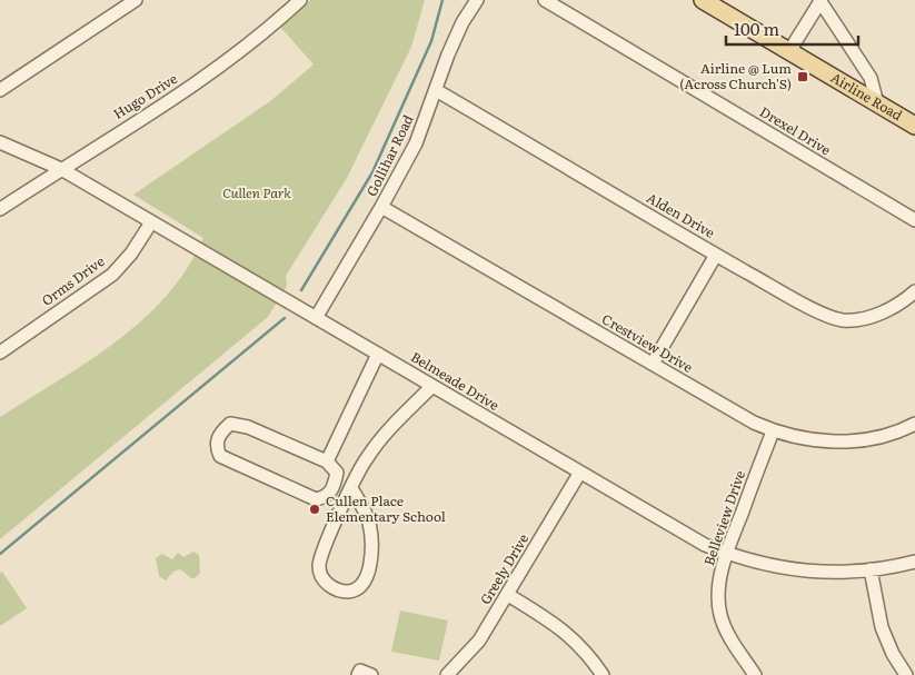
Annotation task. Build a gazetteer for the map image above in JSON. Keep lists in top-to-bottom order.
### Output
{
  "streets": {
    "main road": ["Airline Road"],
    "street": [
      "Hugo Drive",
      "Drexel Drive",
      "Gollihar Road",
      "Alden Drive",
      "Orms Drive",
      "Crestview Drive",
      "Belmeade Drive",
      "Belleview Drive",
      "Greely Drive"
    ]
  },
  "crossings": [
    ["Hugo Drive", "Belmeade Drive"],
    ["Gollihar Road", "Alden Drive"],
    ["Gollihar Road", "Crestview Drive"],
    ["Gollihar Road", "Belmeade Drive"],
    ["Orms Drive", "Belmeade Drive"],
    ["Crestview Drive", "Belleview Drive"],
    ["Belmeade Drive", "Belleview Drive"],
    ["Belmeade Drive", "Greely Drive"]
  ],
  "parks": ["Cullen Park"],
  "places": {
    "transit": ["Airline @ Lum (Across Church'S)"],
    "other": ["Cullen Place Elementary School"]
  },
  "scale_bar": "100 m"
}
